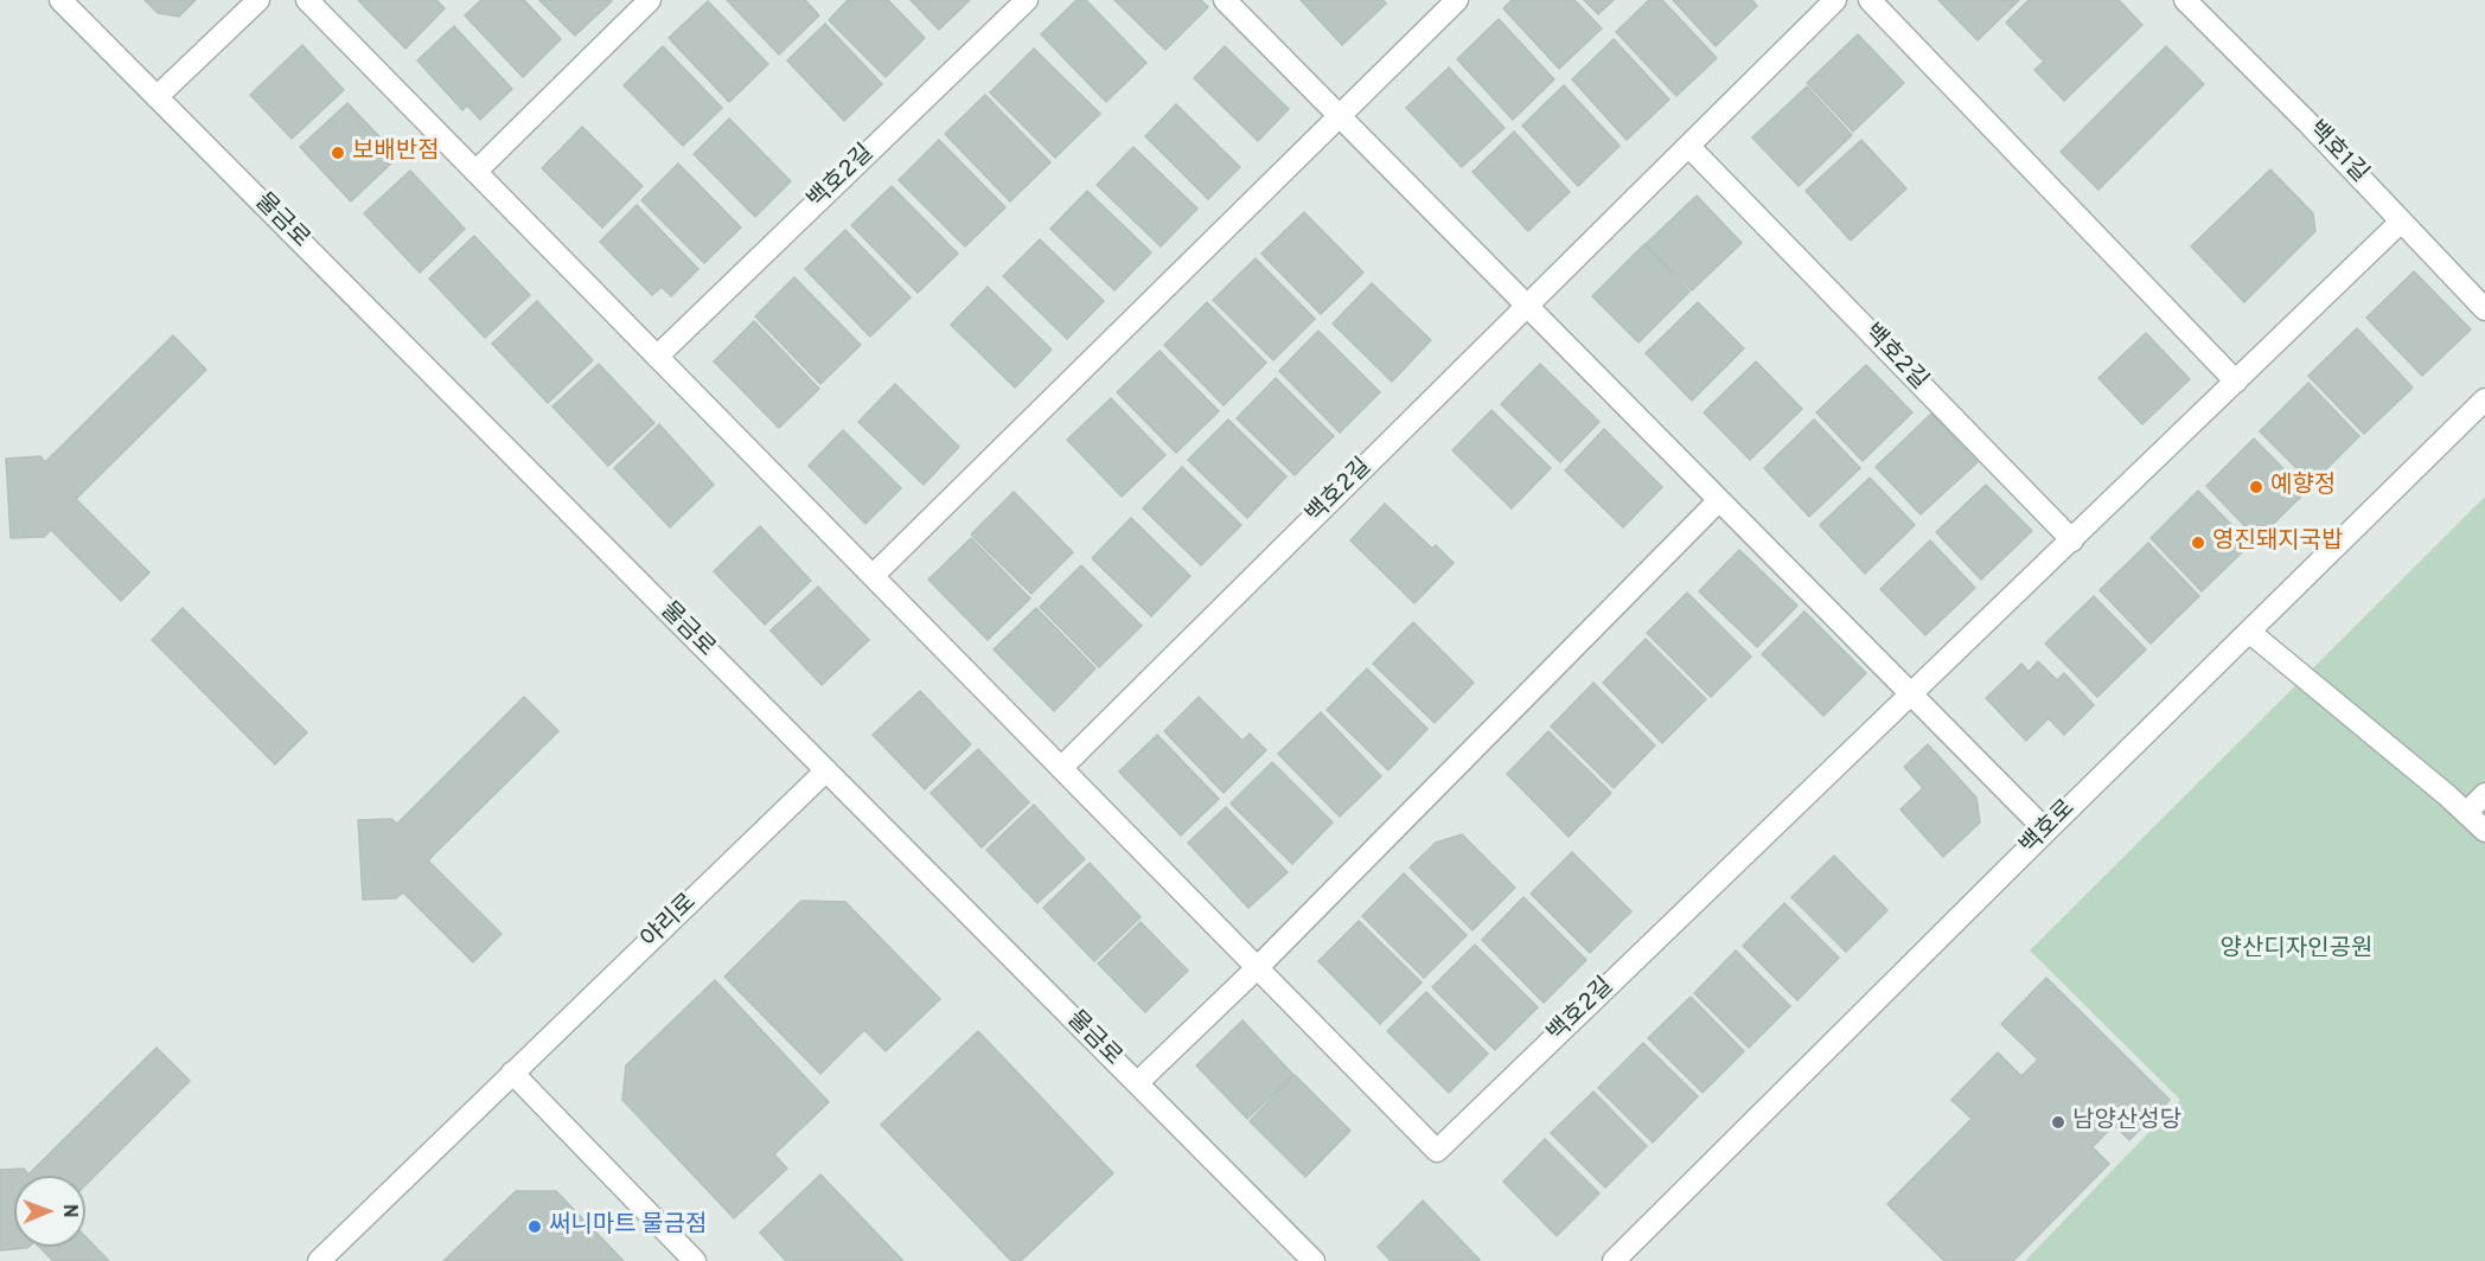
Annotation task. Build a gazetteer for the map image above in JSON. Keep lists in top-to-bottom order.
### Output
{
  "streets": {
    "street": [
      "백호1길",
      "백호2길",
      "물금로",
      "백호로",
      "야리로"
    ]
  },
  "crossings": [
    ["백호1길", "백호2길"],
    ["물금로", "야리로"]
  ],
  "parks": ["양산디자인공원"],
  "places": [
    "보배반점",
    "예향정",
    "영진돼지국밥",
    "남양산성당",
    "써니마트 물금점"
  ],
  "north": "right"
}
